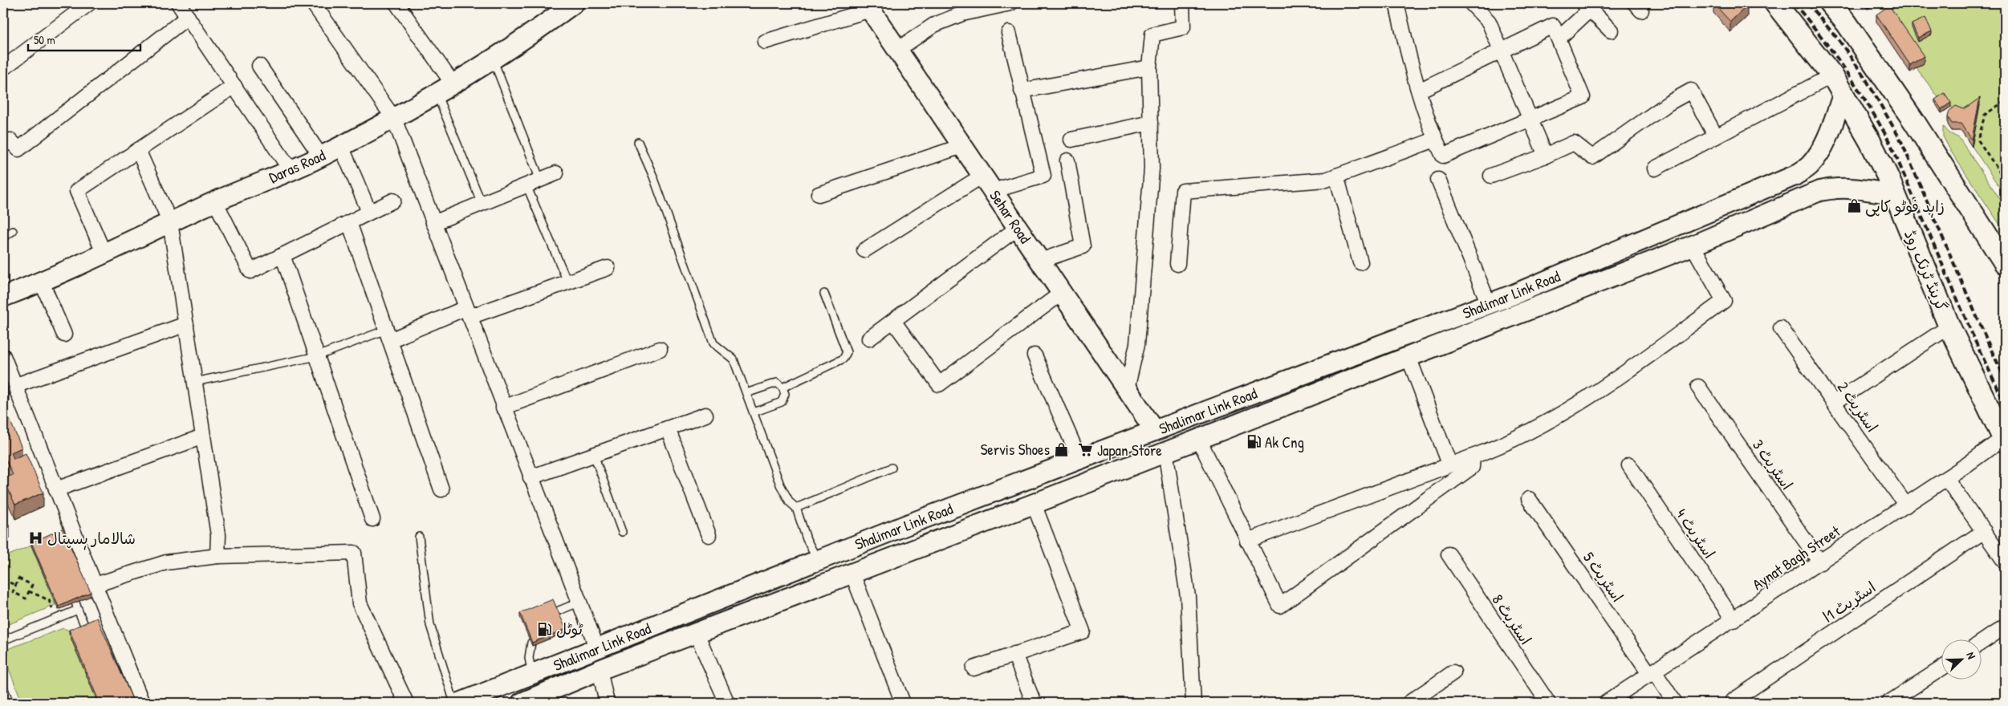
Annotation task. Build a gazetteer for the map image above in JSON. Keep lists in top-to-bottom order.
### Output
{
  "streets": {
    "main road": [
      "Daras Road",
      "Sehar Road",
      "گرینڈ ٹرنک روڈ",
      "Shalimar Link Road"
    ],
    "street": [
      "اسٹریٹ 2",
      "اسٹریٹ 3",
      "اسٹریٹ 4",
      "Aynat Bagh Street",
      "اسٹریٹ 5",
      "اسٹریٹ 1ا",
      "اسٹریٹ 8"
    ]
  },
  "crossings": [
    ["Sehar Road", "Shalimar Link Road"],
    ["گرینڈ ٹرنک روڈ", "Shalimar Link Road"],
    ["گرینڈ ٹرنک روڈ", "Aynat Bagh Street"],
    ["اسٹریٹ 2", "Aynat Bagh Street"],
    ["اسٹریٹ 3", "Aynat Bagh Street"],
    ["اسٹریٹ 4", "Aynat Bagh Street"],
    ["Aynat Bagh Street", "اسٹریٹ 5"]
  ],
  "places": {
    "shop": ["زاہد فوٹو کاپی", "Servis Shoes"],
    "fuel station": ["Ak Cng", "ٹوٹل"],
    "supermarket": ["Japan Store"],
    "hospital": ["شالامار ہسپتال"]
  },
  "scale_bar": "50 m",
  "north": "top right"
}
